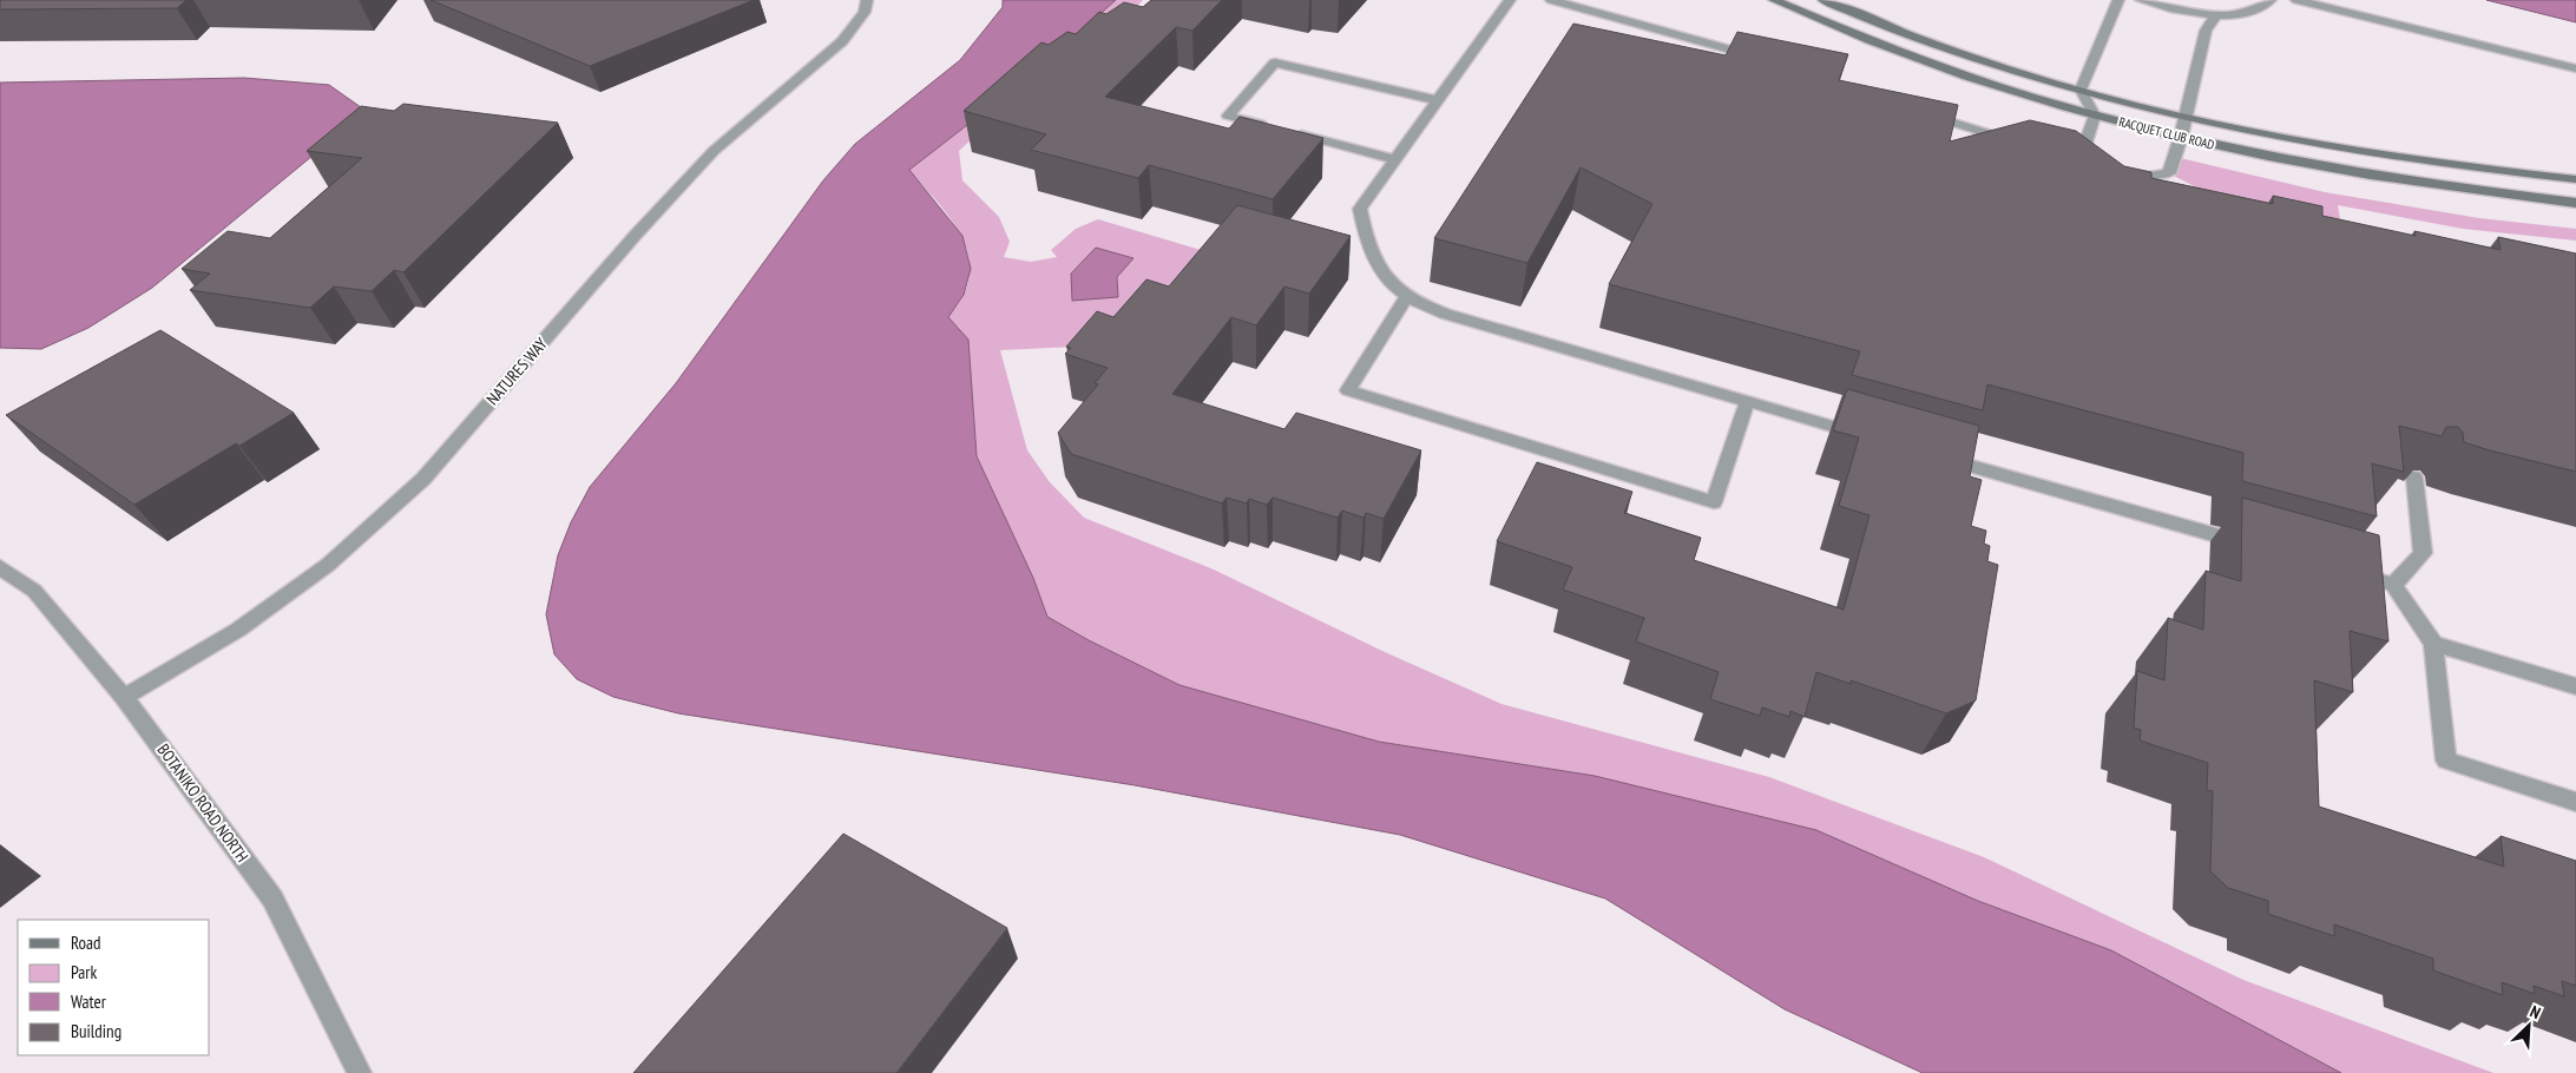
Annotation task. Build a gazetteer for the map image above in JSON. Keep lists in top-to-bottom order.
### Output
{
  "streets": {
    "street": ["RACQUET CLUB ROAD", "NATURES WAY", "BOTANIKO ROAD NORTH"]
  },
  "crossings": [
    ["NATURES WAY", "BOTANIKO ROAD NORTH"]
  ],
  "legend": [
    "Road",
    "Park",
    "Water",
    "Building"
  ],
  "north": "top right"
}
